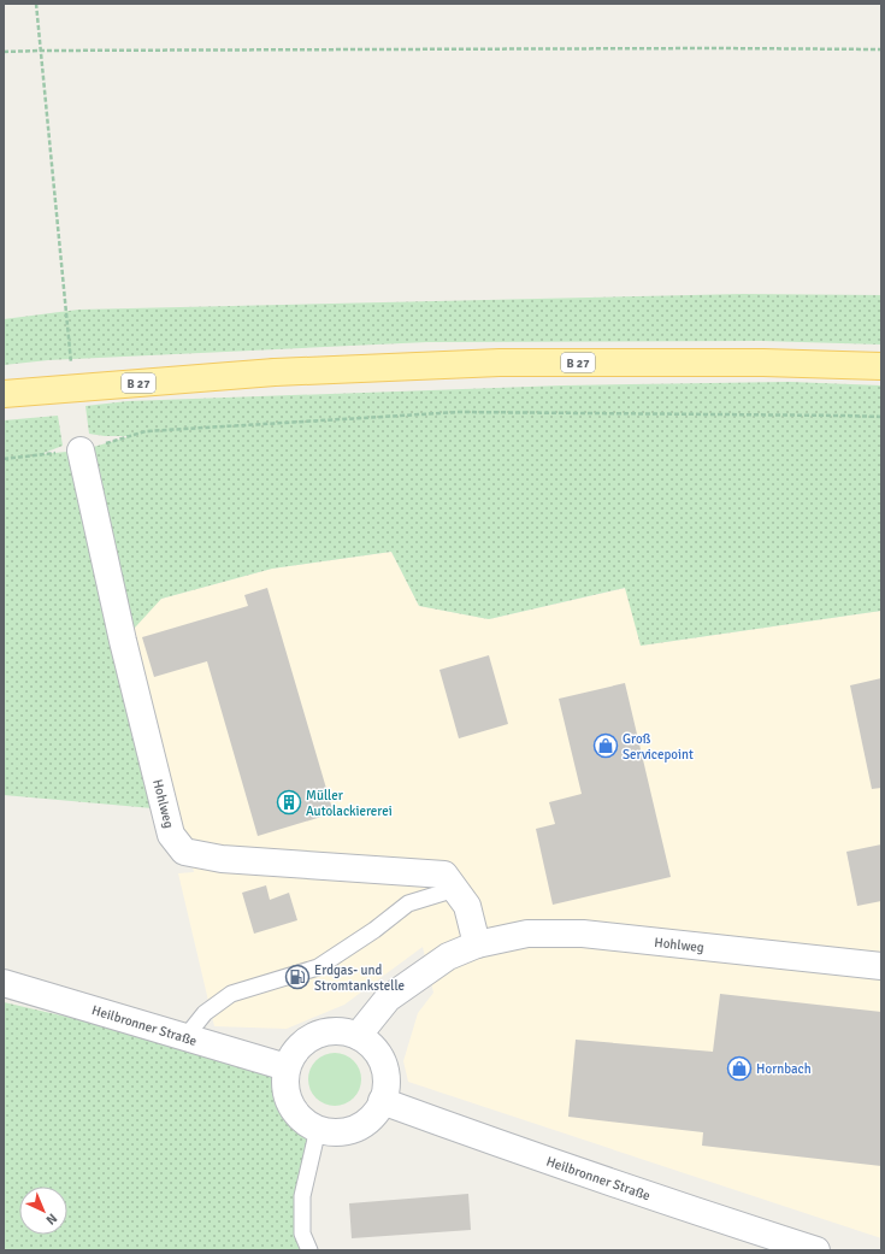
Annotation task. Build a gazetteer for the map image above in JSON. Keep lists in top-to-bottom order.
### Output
{
  "streets": {
    "main road": ["B 27"],
    "street": ["Hohlweg", "Heilbronner Straße"]
  },
  "crossings": [
    ["Hohlweg", "Heilbronner Straße"]
  ],
  "places": {
    "shop": ["Groß Servicepoint", "Hornbach"],
    "building": ["Müller Autolackiererei"],
    "fuel station": ["Erdgas- und Stromtankstelle"]
  },
  "north": "bottom right"
}
